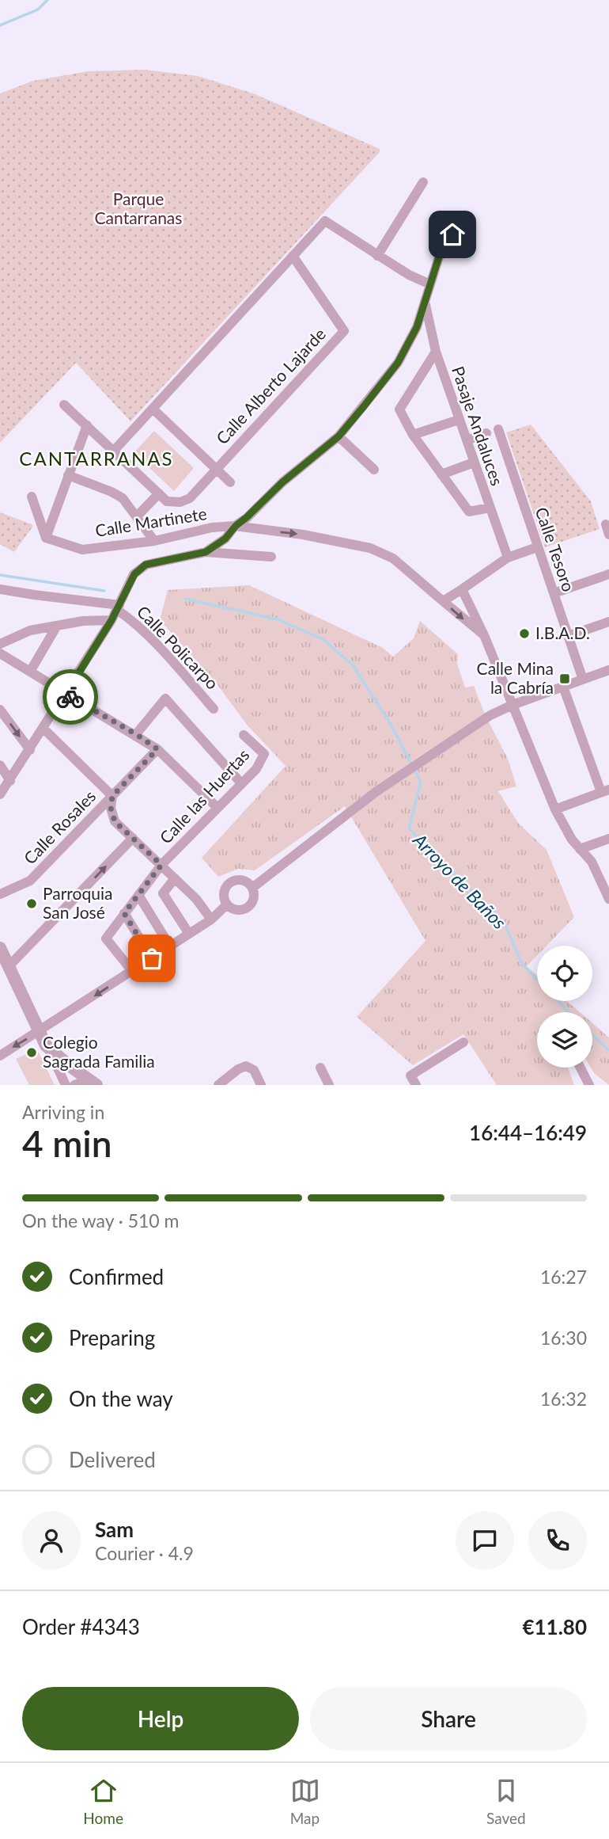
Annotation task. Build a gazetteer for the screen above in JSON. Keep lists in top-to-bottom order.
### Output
{
  "streets": {
    "street": [
      "Calle Alberto Lajarde",
      "Pasaje Andaluces",
      "Calle Martinete",
      "Calle Tesoro",
      "Calle Policarpo",
      "Calle las Huertas",
      "Calle Rosales"
    ]
  },
  "one_way": ["Calle Martinete"],
  "districts": ["CANTARRANAS"],
  "water": ["Arroyo de Baños"],
  "parks": ["Parque Cantarranas"],
  "places": {
    "other": ["I.B.A.D.", "Parroquia San José", "Colegio Sagrada Familia"],
    "transit": ["Calle Mina la Cabría"]
  },
  "page": {
    "heading": ["4 min", "Arriving in", "16:44–16:49"],
    "panel": [
      "Sam",
      "Courier · 4.9",
      "Order #4343",
      "€11.80"
    ],
    "bar": "On the way · 510 m",
    "list": [
      ["Confirmed", "16:27"],
      ["Preparing", "16:30"],
      ["On the way", "16:32"],
      "Delivered"
    ],
    "buttons": ["Help", "Share"],
    "tabs": ["Home", "Map", "Saved"]
  }
}
